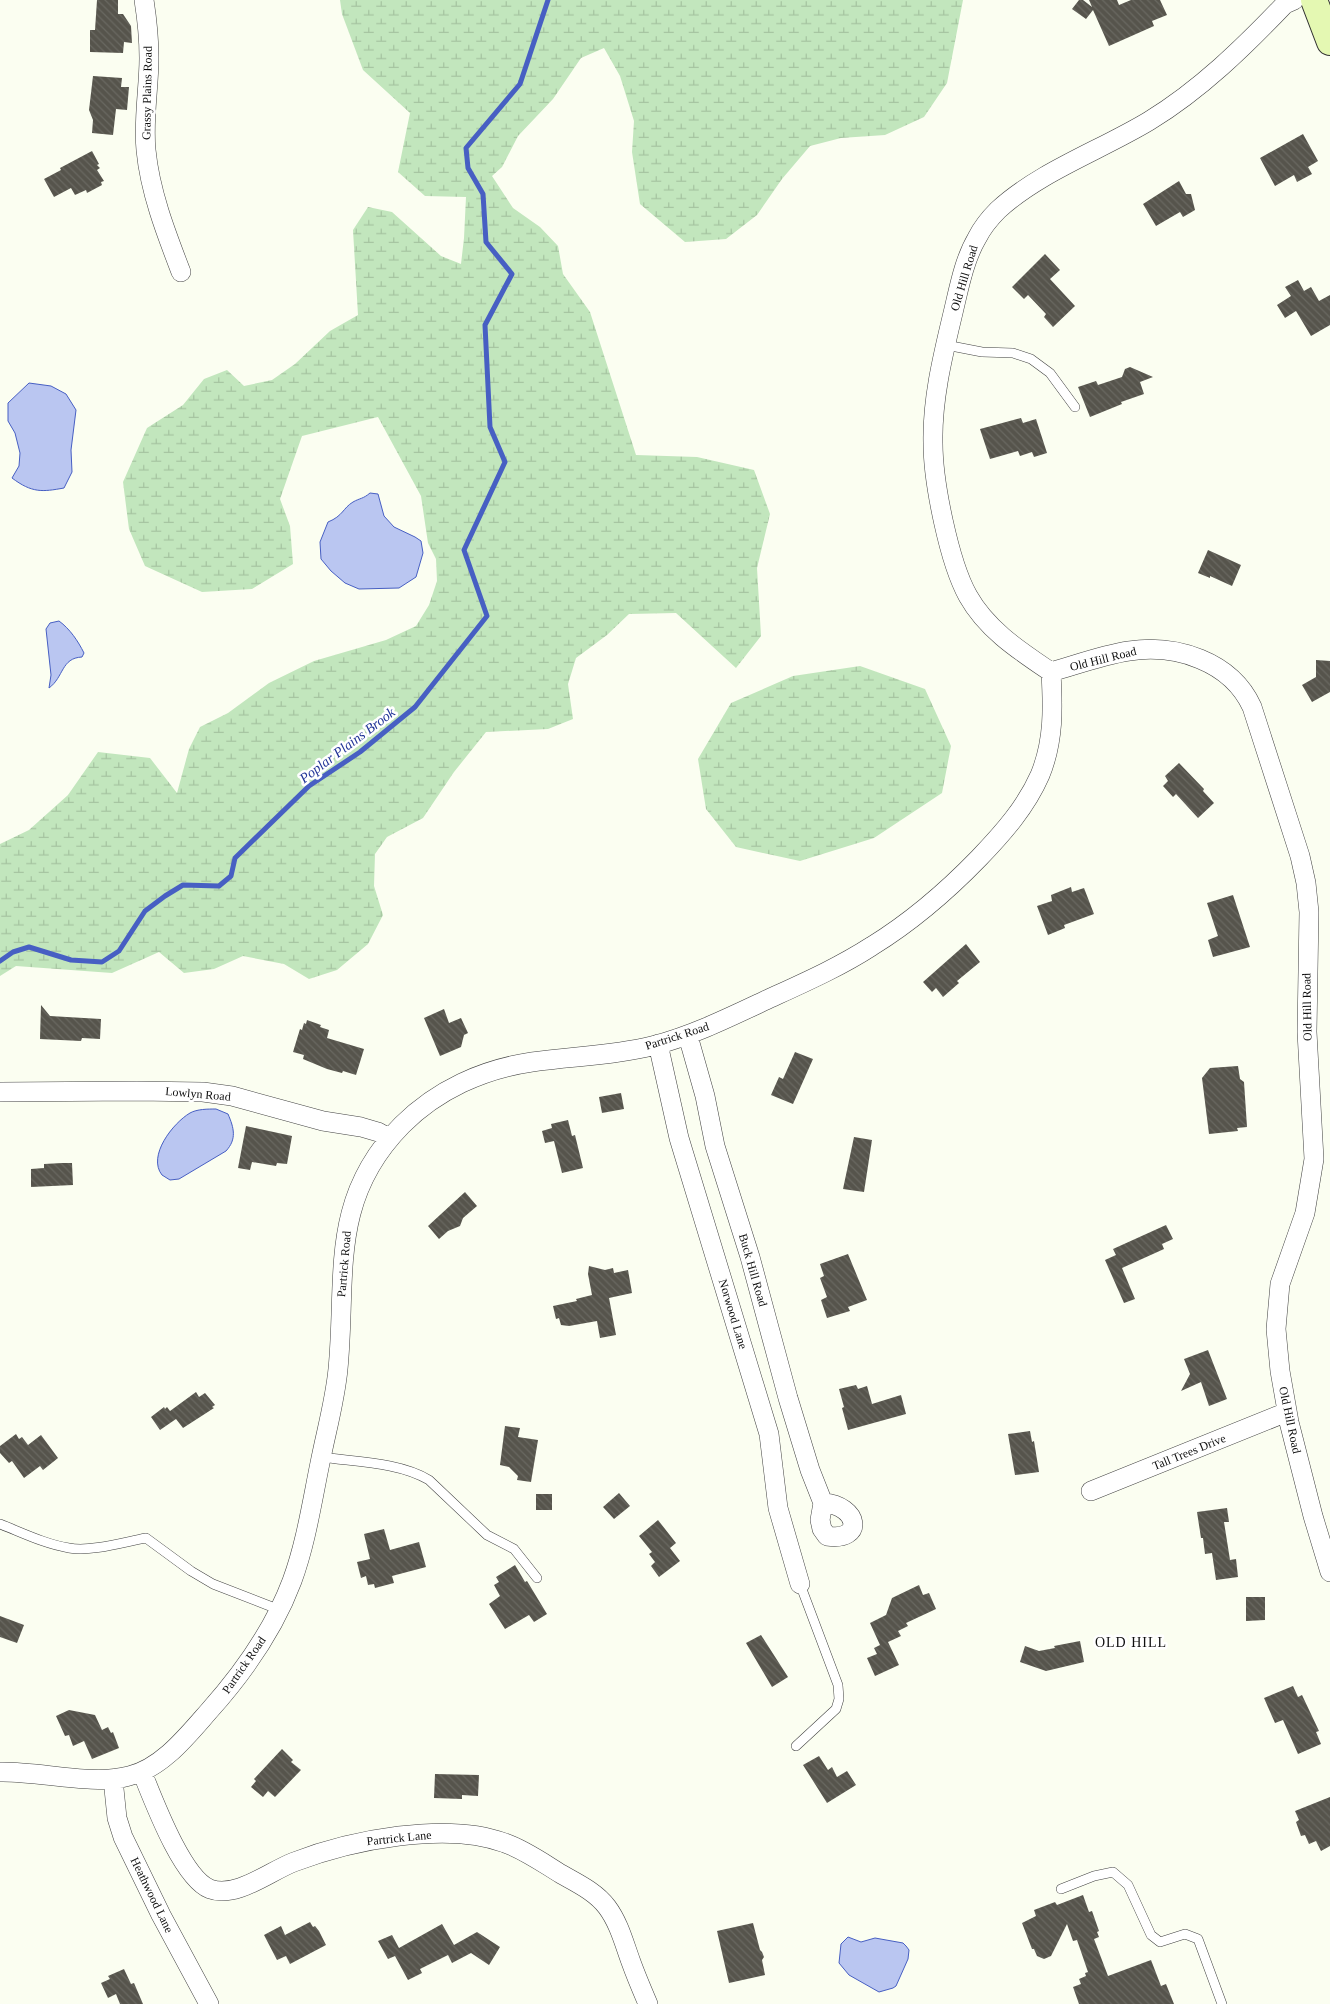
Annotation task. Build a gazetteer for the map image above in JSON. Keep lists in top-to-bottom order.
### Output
{
  "streets": {
    "street": [
      "Grassy Plains Road",
      "Old Hill Road",
      "Partrick Road",
      "Lowlyn Road",
      "Buck Hill Road",
      "Norwood Lane",
      "Tall Trees Drive",
      "Partrick Lane",
      "Heathwood Lane"
    ]
  },
  "crossings": [
    ["Old Hill Road", "Partrick Road"],
    ["Old Hill Road", "Tall Trees Drive"],
    ["Partrick Road", "Lowlyn Road"],
    ["Partrick Road", "Buck Hill Road"],
    ["Partrick Road", "Norwood Lane"],
    ["Partrick Road", "Partrick Lane"],
    ["Partrick Road", "Heathwood Lane"]
  ],
  "districts": ["OLD HILL"],
  "water": ["Poplar Plains Brook"]
}
